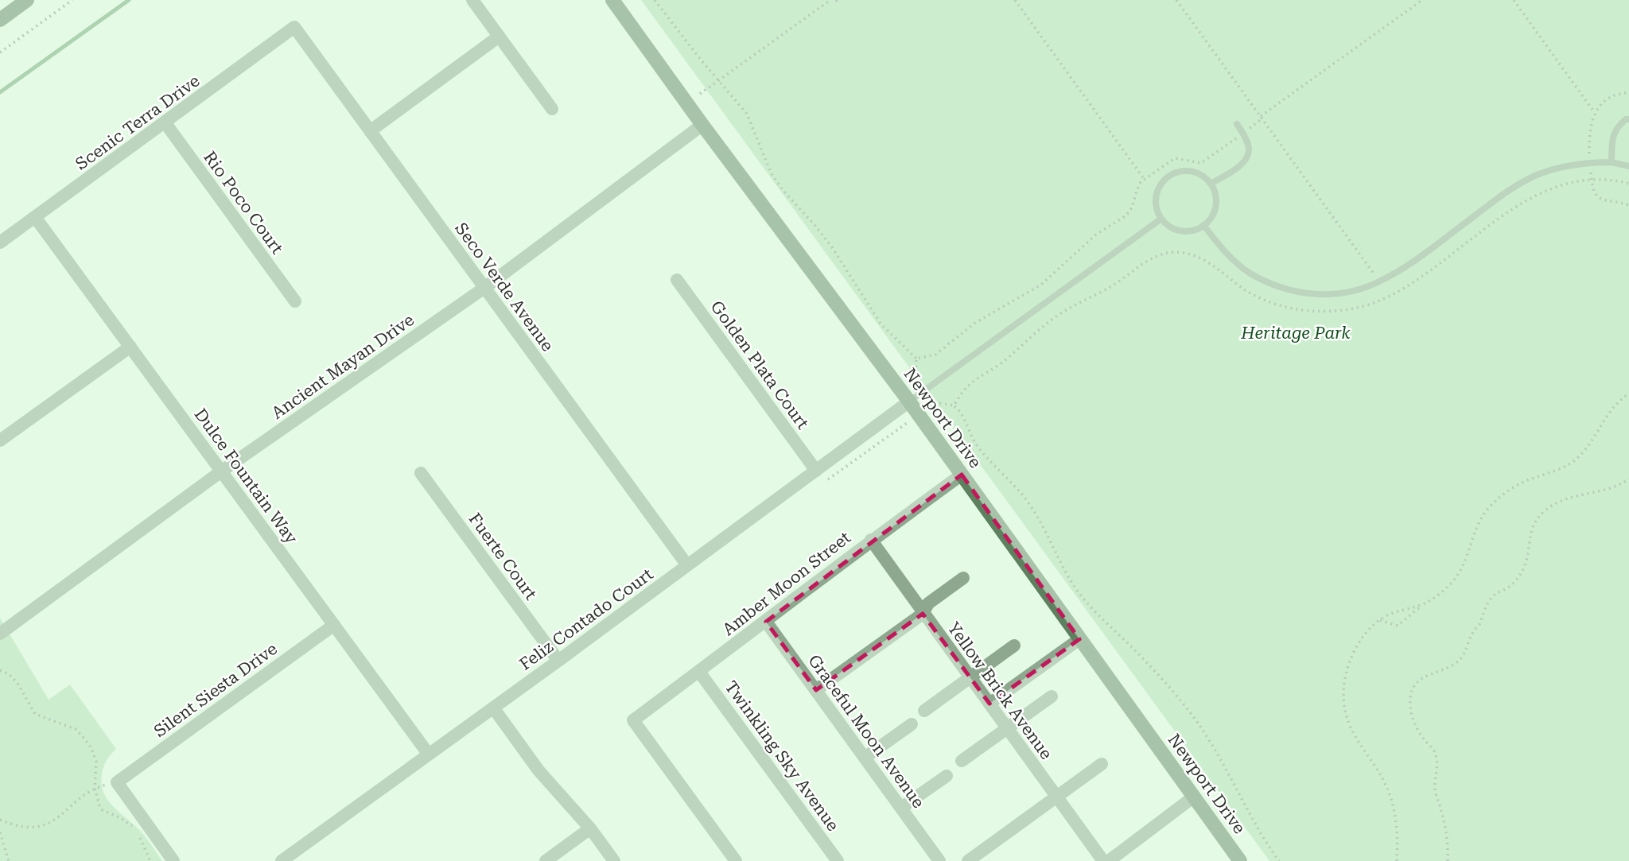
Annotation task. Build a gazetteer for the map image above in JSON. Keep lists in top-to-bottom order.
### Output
{
  "streets": {
    "street": [
      "Scenic Terra Drive",
      "Rio Poco Court",
      "Seco Verde Avenue",
      "Golden Plata Court",
      "Ancient Mayan Drive",
      "Newport Drive",
      "Dulce Fountain Way",
      "Fuerte Court",
      "Amber Moon Street",
      "Feliz Contado Court",
      "Silent Siesta Drive",
      "Yellow Brick Avenue",
      "Graceful Moon Avenue",
      "Twinkling Sky Avenue"
    ]
  },
  "crossings": [
    ["Scenic Terra Drive", "Rio Poco Court"],
    ["Scenic Terra Drive", "Seco Verde Avenue"],
    ["Scenic Terra Drive", "Dulce Fountain Way"],
    ["Seco Verde Avenue", "Ancient Mayan Drive"],
    ["Seco Verde Avenue", "Feliz Contado Court"],
    ["Golden Plata Court", "Feliz Contado Court"],
    ["Ancient Mayan Drive", "Newport Drive"],
    ["Ancient Mayan Drive", "Dulce Fountain Way"],
    ["Newport Drive", "Amber Moon Street"],
    ["Newport Drive", "Feliz Contado Court"],
    ["Dulce Fountain Way", "Feliz Contado Court"],
    ["Dulce Fountain Way", "Silent Siesta Drive"],
    ["Fuerte Court", "Feliz Contado Court"],
    ["Amber Moon Street", "Yellow Brick Avenue"],
    ["Amber Moon Street", "Graceful Moon Avenue"],
    ["Amber Moon Street", "Twinkling Sky Avenue"]
  ],
  "parks": ["Heritage Park"]
}
